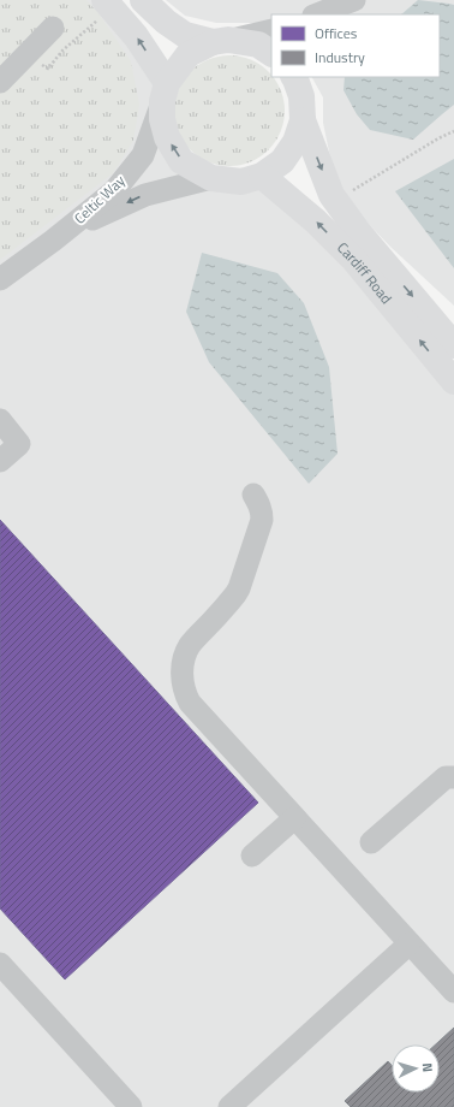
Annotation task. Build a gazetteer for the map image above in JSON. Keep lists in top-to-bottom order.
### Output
{
  "streets": {
    "main road": ["Cardiff Road"],
    "street": ["Celtic Way"]
  },
  "crossings": [
    ["Celtic Way", "Cardiff Road"]
  ],
  "legend": ["Offices", "Industry"],
  "north": "right"
}
